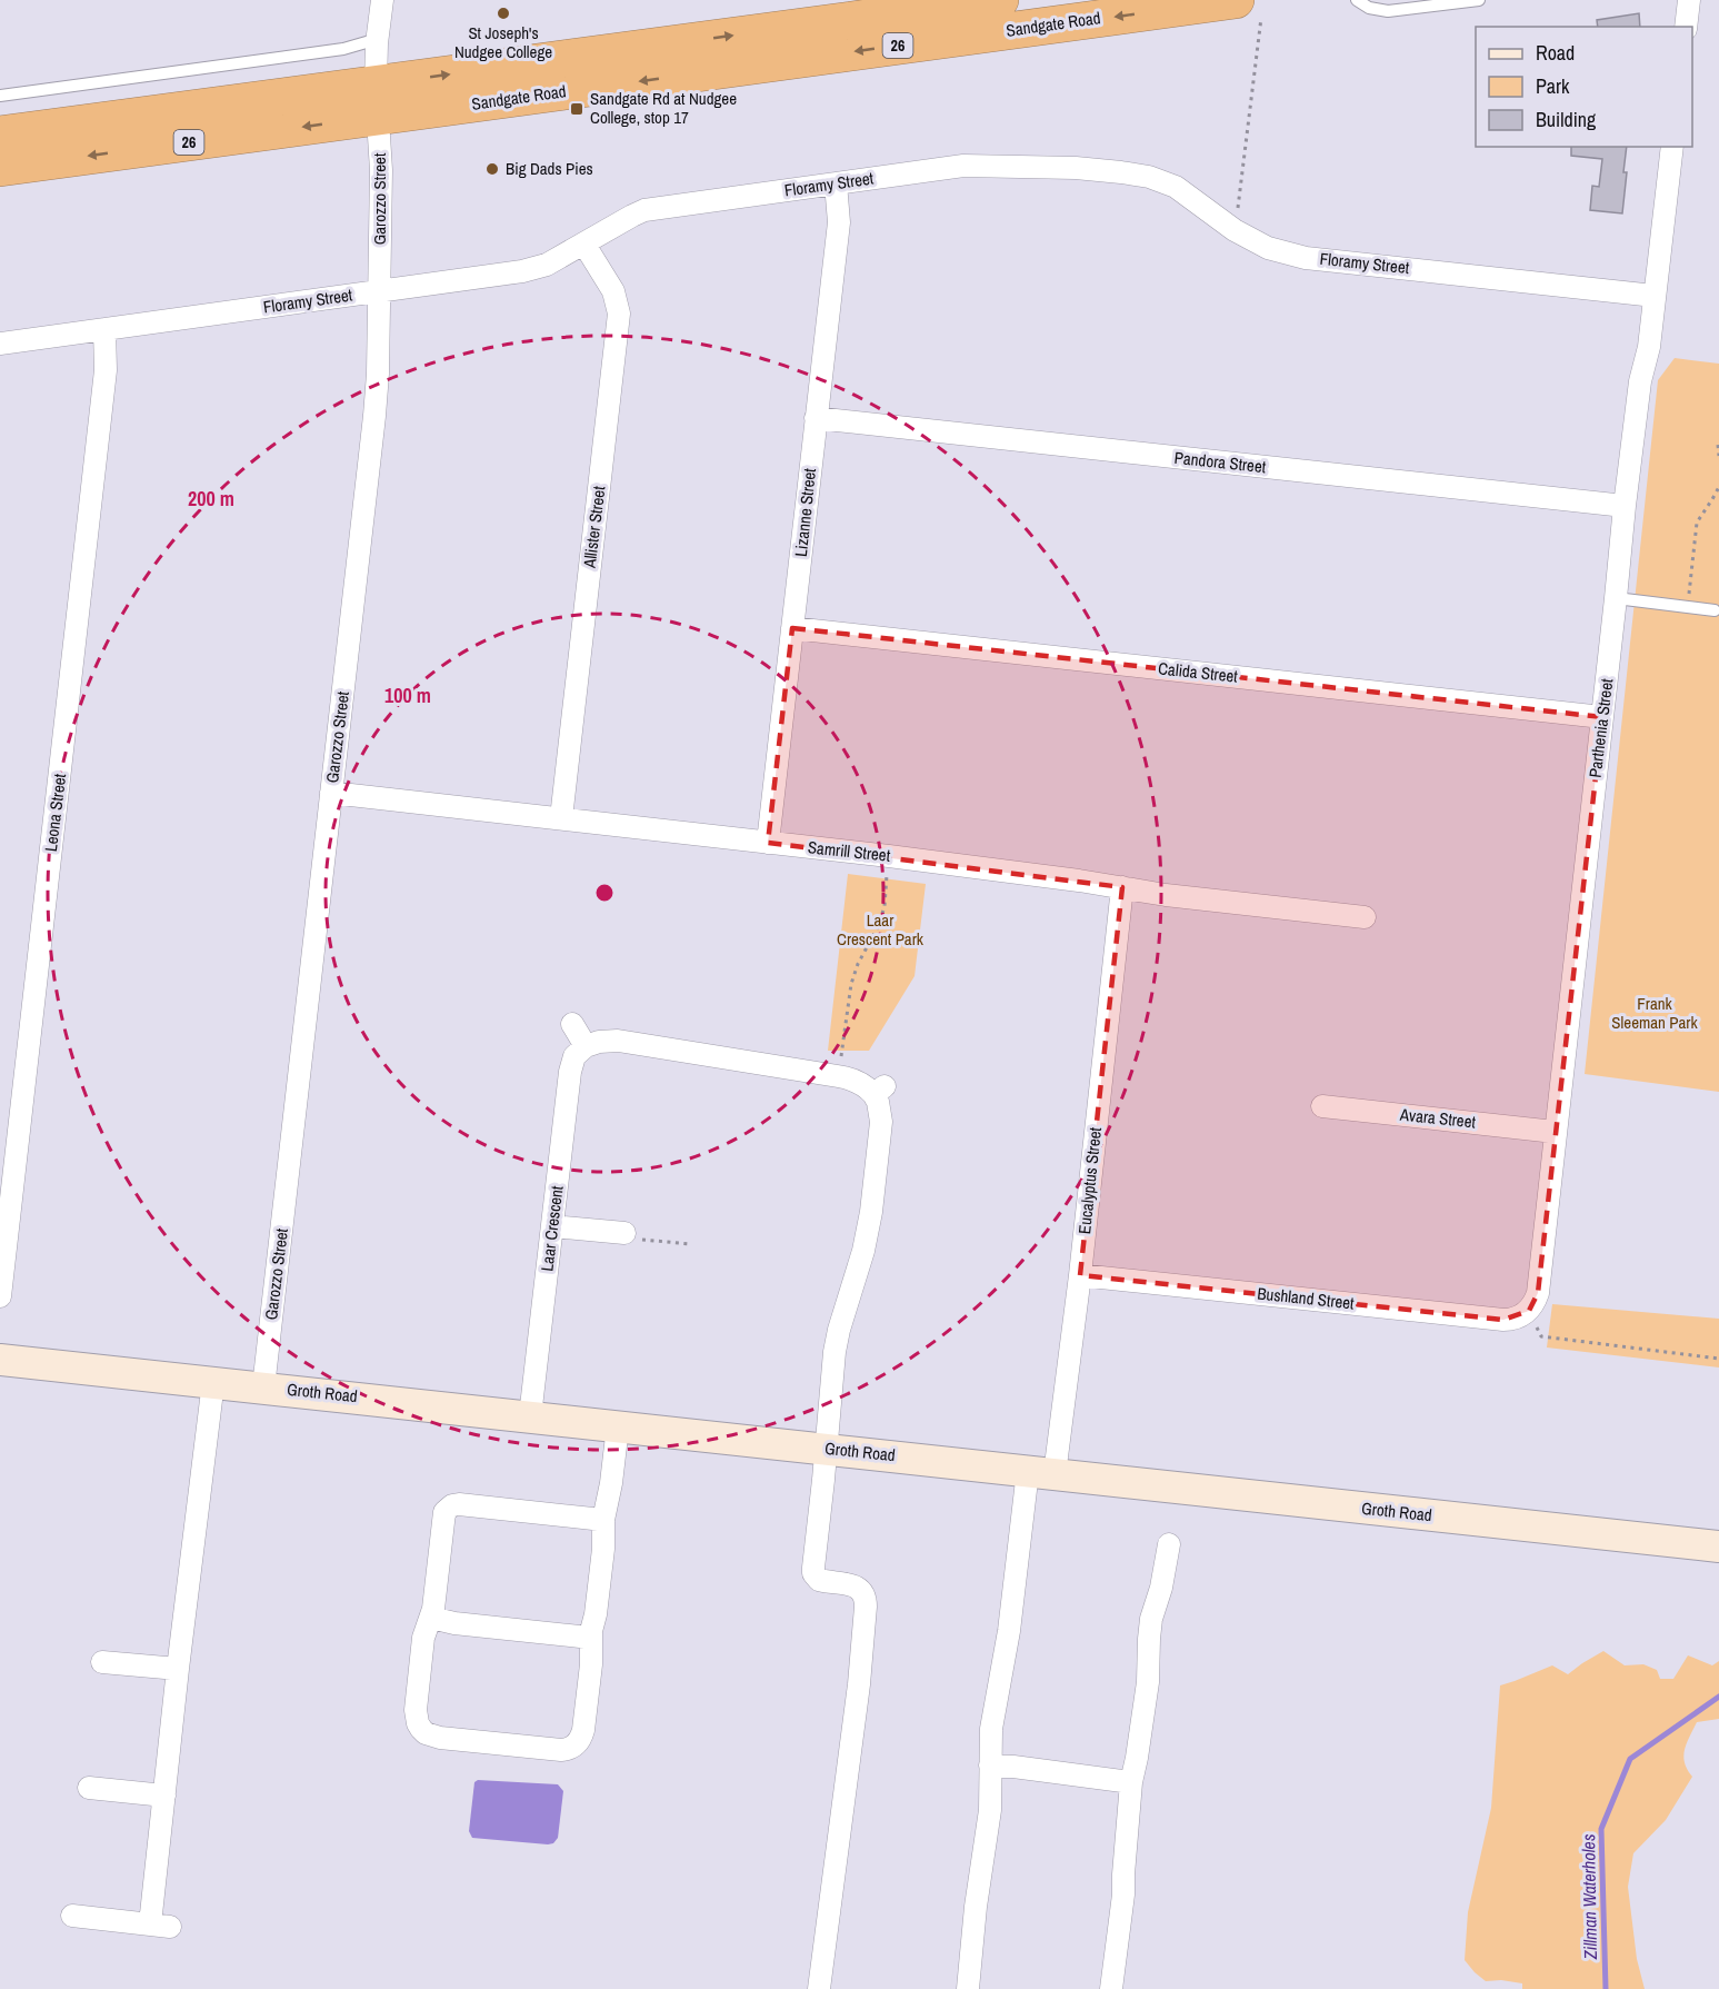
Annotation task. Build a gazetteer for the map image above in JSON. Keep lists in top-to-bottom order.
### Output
{
  "streets": {
    "highway": ["Sandgate Road", "26"],
    "street": [
      "Floramy Street",
      "Garozzo Street",
      "Pandora Street",
      "Lizanne Street",
      "Allister Street",
      "Calida Street",
      "Parthenia Street",
      "Leona Street",
      "Samrill Street",
      "Avara Street",
      "Eucalyptus Street",
      "Laar Crescent",
      "Bushland Street",
      "Groth Road"
    ]
  },
  "crossings": [
    ["Sandgate Road", "Garozzo Street"],
    ["Floramy Street", "Garozzo Street"],
    ["Floramy Street", "Lizanne Street"],
    ["Floramy Street", "Allister Street"],
    ["Floramy Street", "Parthenia Street"],
    ["Floramy Street", "Leona Street"],
    ["Garozzo Street", "Samrill Street"],
    ["Garozzo Street", "Groth Road"],
    ["Pandora Street", "Lizanne Street"],
    ["Pandora Street", "Parthenia Street"],
    ["Lizanne Street", "Calida Street"],
    ["Lizanne Street", "Samrill Street"],
    ["Allister Street", "Samrill Street"],
    ["Calida Street", "Parthenia Street"],
    ["Parthenia Street", "Avara Street"],
    ["Parthenia Street", "Bushland Street"],
    ["Samrill Street", "Eucalyptus Street"],
    ["Eucalyptus Street", "Bushland Street"],
    ["Eucalyptus Street", "Groth Road"],
    ["Laar Crescent", "Groth Road"]
  ],
  "water": ["Zillman Waterholes"],
  "parks": ["Laar Crescent Park", "Frank Sleeman Park"],
  "places": {
    "other": ["St Joseph's Nudgee College", "Big Dads Pies"],
    "transit": ["Sandgate Rd at Nudgee College, stop 17"]
  },
  "legend": ["Road", "Park", "Building"],
  "rings": ["200 m", "100 m"]
}
